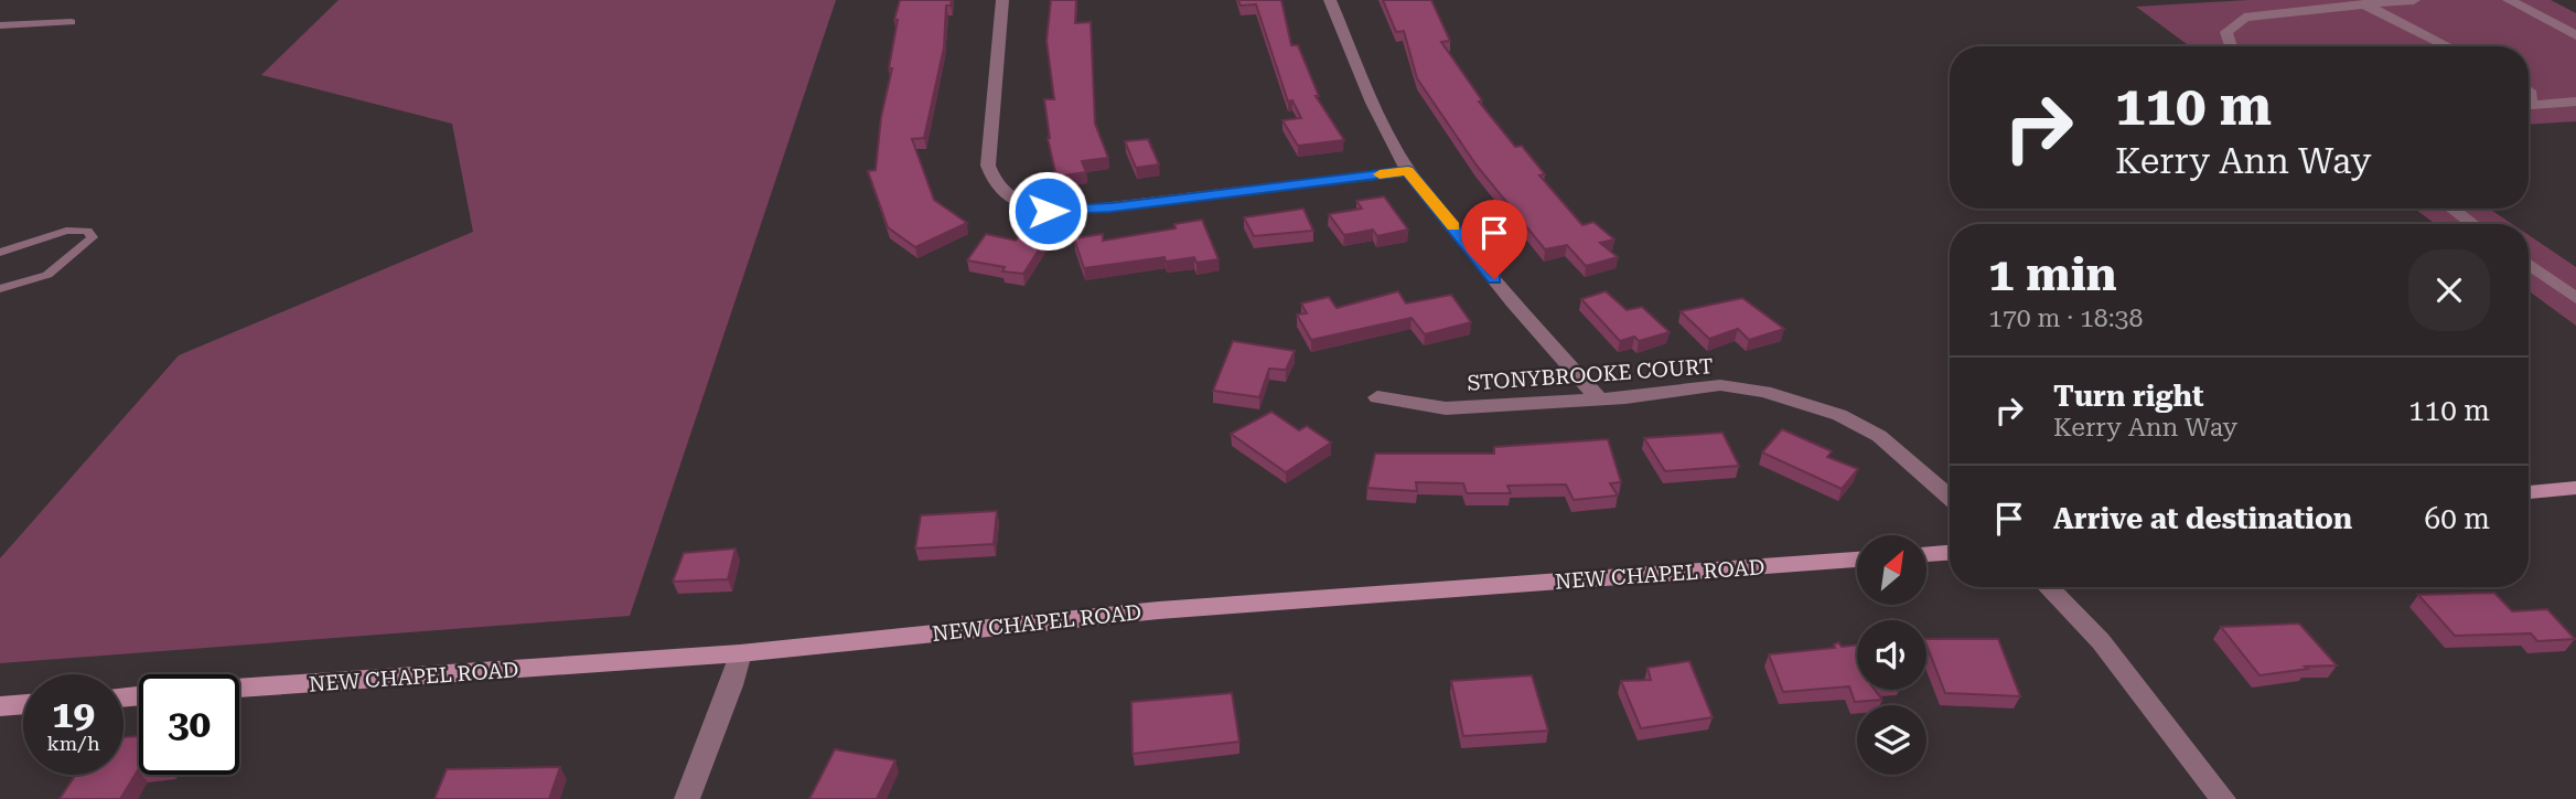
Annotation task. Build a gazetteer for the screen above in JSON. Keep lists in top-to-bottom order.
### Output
{
  "streets": {
    "street": ["STONYBROOKE COURT", "NEW CHAPEL ROAD"]
  },
  "north": "top right",
  "page": {
    "turn": ["110 m", "Kerry Ann Way"],
    "heading": ["1 min", "170 m · 18:38"],
    "list": [
      {
        "name": "Turn right",
        "note": "Kerry Ann Way",
        "value": "110 m"
      },
      {
        "name": "Arrive at destination",
        "value": "60 m"
      }
    ],
    "speed": "19 km/h",
    "limit": "30"
  }
}
